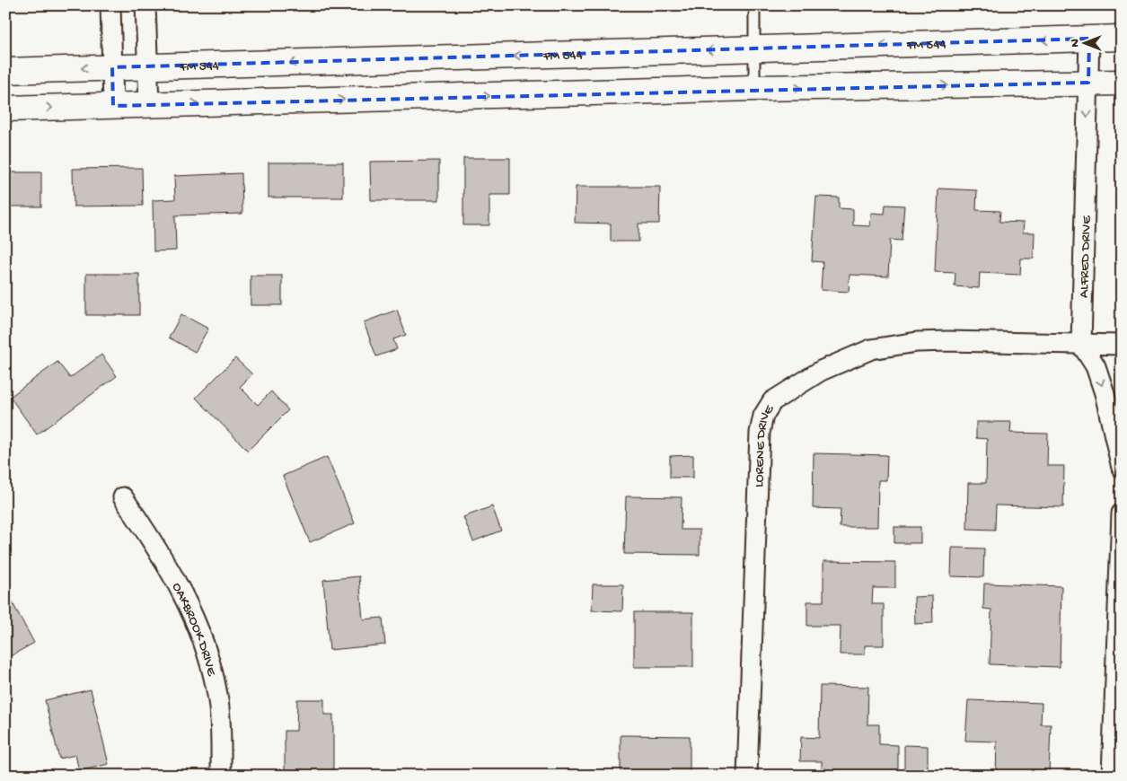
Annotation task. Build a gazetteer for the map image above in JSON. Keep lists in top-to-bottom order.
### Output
{
  "streets": {
    "main road": ["FM 544"],
    "street": ["ALFRED DRIVE", "LORENE DRIVE", "OAKBROOK DRIVE"]
  },
  "crossings": [
    ["FM 544", "ALFRED DRIVE"],
    ["ALFRED DRIVE", "LORENE DRIVE"]
  ],
  "one_way": ["ALFRED DRIVE"],
  "north": "left"
}
